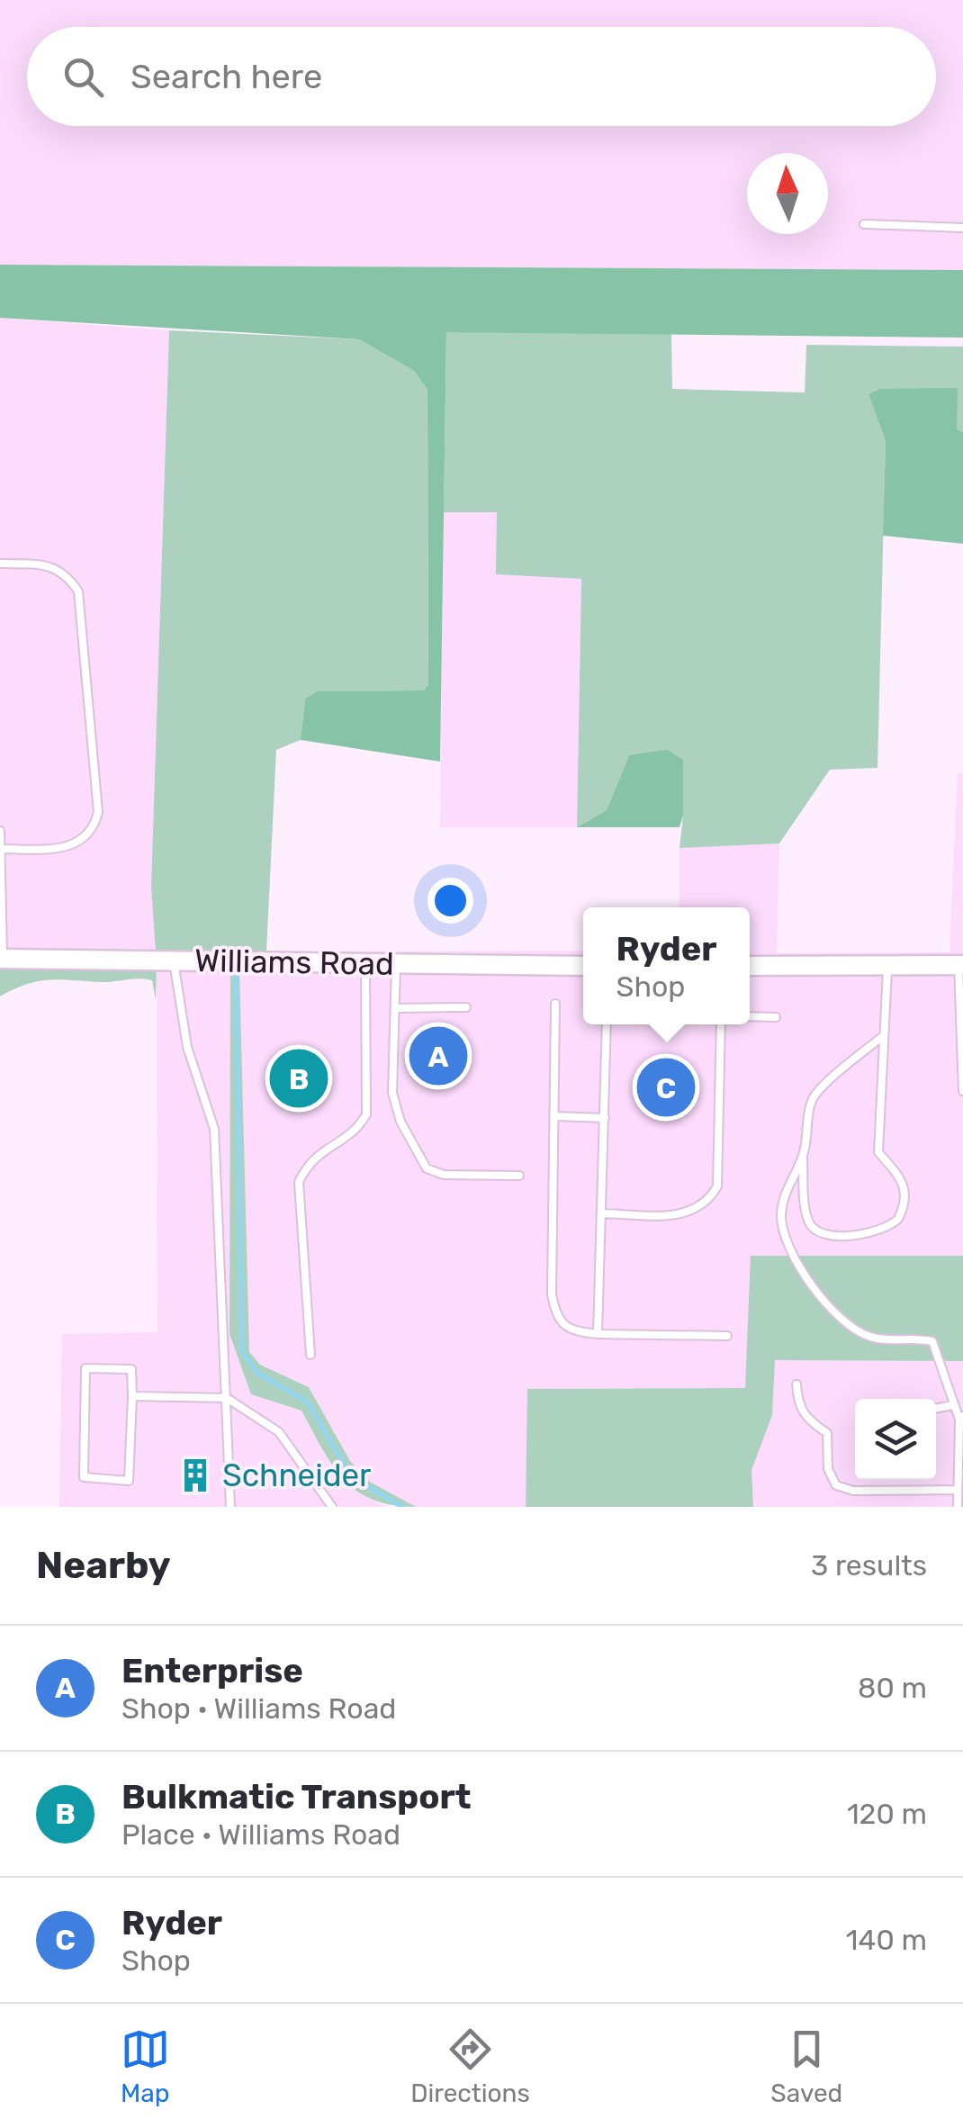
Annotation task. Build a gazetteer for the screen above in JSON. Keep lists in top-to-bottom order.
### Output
{
  "streets": {
    "main road": ["Williams Road"]
  },
  "places": {
    "building": ["Schneider"]
  },
  "north": "top",
  "page": {
    "search": "Search here",
    "popup": ["Ryder", "Shop"],
    "pins": ["A", "B", "C"],
    "heading": ["Nearby", "3 results"],
    "list": [
      {
        "mark": "A",
        "name": "Enterprise",
        "note": "Shop · Williams Road",
        "value": "80 m"
      },
      {
        "mark": "B",
        "name": "Bulkmatic Transport",
        "note": "Place · Williams Road",
        "value": "120 m"
      },
      {
        "mark": "C",
        "name": "Ryder",
        "note": "Shop",
        "value": "140 m"
      }
    ],
    "nav": ["Map", "Directions", "Saved"]
  }
}
